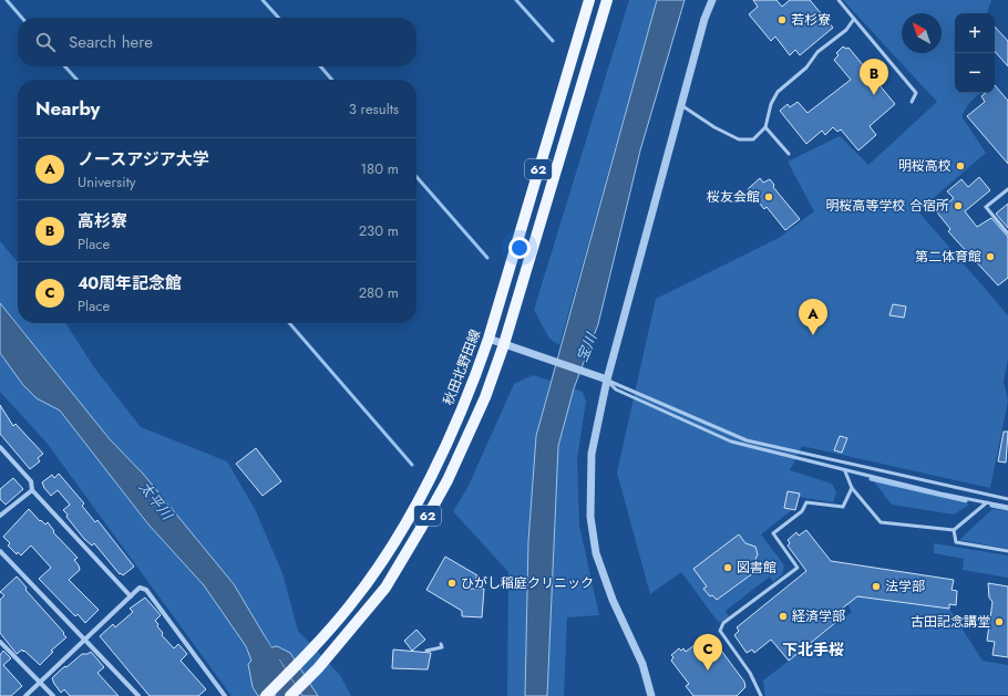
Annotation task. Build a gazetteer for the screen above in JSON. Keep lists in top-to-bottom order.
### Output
{
  "streets": {
    "main road": ["62", "秋田北野田線"]
  },
  "districts": ["下北手桜"],
  "water": ["宝川", "太平川"],
  "places": [
    "若杉寮",
    "明桜高校",
    "桜友会館",
    "明桜高等学校 合宿所",
    "第二体育館",
    "図書館",
    "ひがし稲庭クリニック",
    "法学部",
    "経済学部",
    "古田記念講堂"
  ],
  "north": "top left",
  "page": {
    "map_buttons": ["+", "−"],
    "search": "Search here",
    "pins": ["B", "A", "C"],
    "heading": ["Nearby", "3 results"],
    "list": [
      {
        "mark": "A",
        "name": "ノースアジア大学",
        "note": "University",
        "value": "180 m"
      },
      {
        "mark": "B",
        "name": "高杉寮",
        "note": "Place",
        "value": "230 m"
      },
      {
        "mark": "C",
        "name": "４０周年記念館",
        "note": "Place",
        "value": "280 m"
      }
    ]
  }
}
